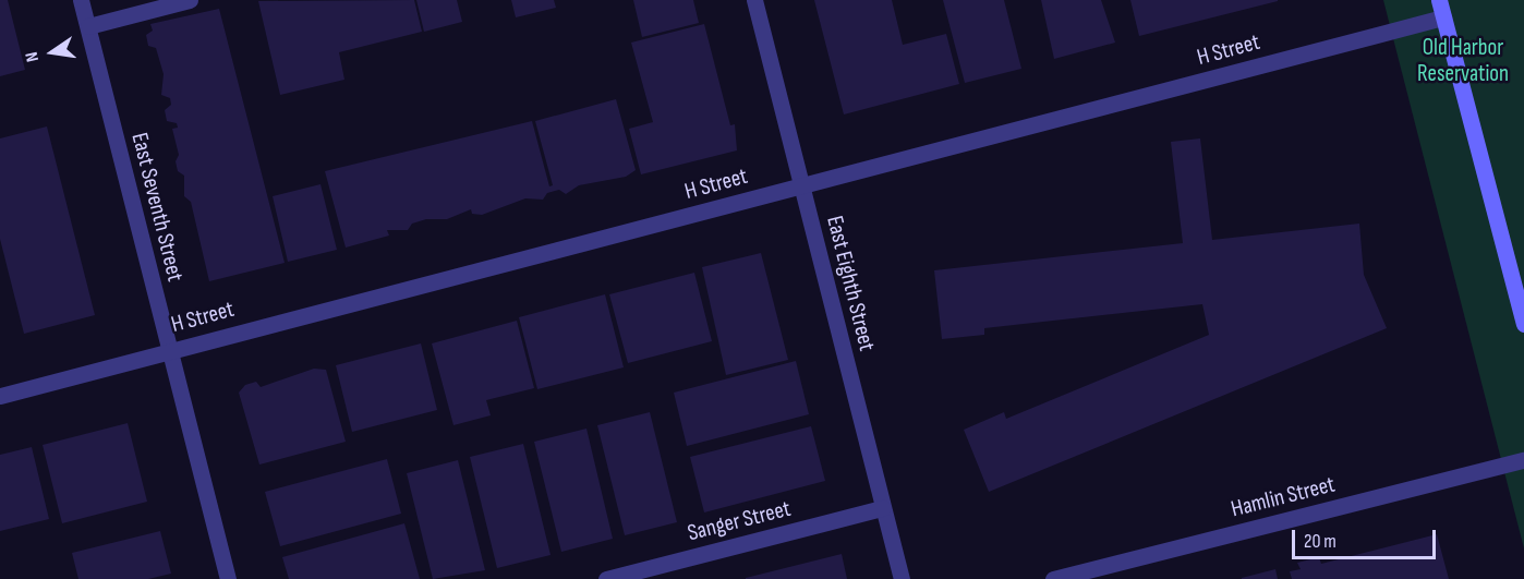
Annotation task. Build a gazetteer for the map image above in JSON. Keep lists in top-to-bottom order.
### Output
{
  "streets": {
    "street": [
      "H Street",
      "East Seventh Street",
      "East Eighth Street",
      "Hamlin Street",
      "Sanger Street"
    ]
  },
  "crossings": [
    ["H Street", "East Seventh Street"],
    ["H Street", "East Eighth Street"],
    ["East Eighth Street", "Sanger Street"]
  ],
  "parks": ["Old Harbor Reservation"],
  "scale_bar": "20 m",
  "north": "left"
}
